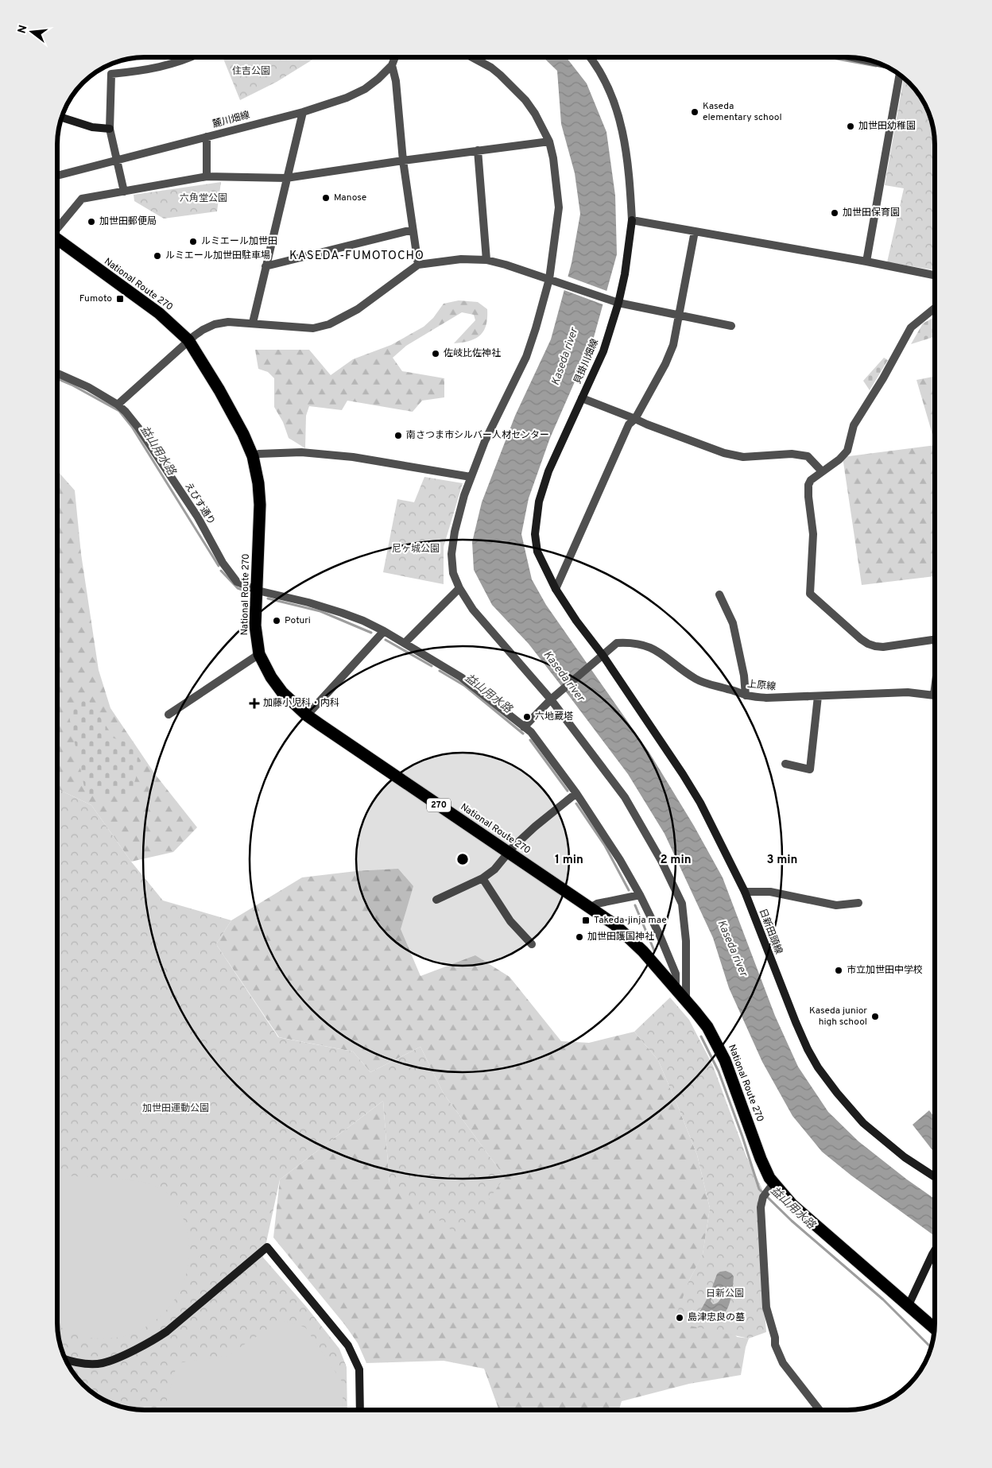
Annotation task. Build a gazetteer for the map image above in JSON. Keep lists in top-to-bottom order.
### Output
{
  "streets": {
    "highway": ["National Route 270", "270"],
    "street": [
      "麓川畑線",
      "貝掛川畑線",
      "えびす通り",
      "上原線",
      "日新田頭線"
    ]
  },
  "crossings": [
    ["National Route 270", "えびす通り"],
    ["貝掛川畑線", "上原線"],
    ["貝掛川畑線", "日新田頭線"],
    ["えびす通り", "上原線"]
  ],
  "districts": ["KASEDA-FUMOTOCHO"],
  "water": ["Kaseda river", "益山用水路"],
  "parks": [
    "住吉公園",
    "六角堂公園",
    "尼ヶ城公園",
    "加世田運動公園",
    "日新公園"
  ],
  "places": {
    "other": [
      "Kaseda elementary school",
      "加世田幼稚園",
      "Manose",
      "加世田保育園",
      "加世田郵便局",
      "ルミエール加世田",
      "ルミエール加世田駐車場",
      "佐岐比佐神社",
      "南さつま市シルバー人材センター",
      "Poturi",
      "六地蔵塔",
      "加世田護国神社",
      "市立加世田中学校",
      "Kaseda junior high school",
      "島津忠良の墓"
    ],
    "transit": ["Fumoto", "Takeda-jinja mae"],
    "health": ["加藤小児科・内科"]
  },
  "north": "left",
  "rings": ["1 min", "2 min", "3 min"]
}
